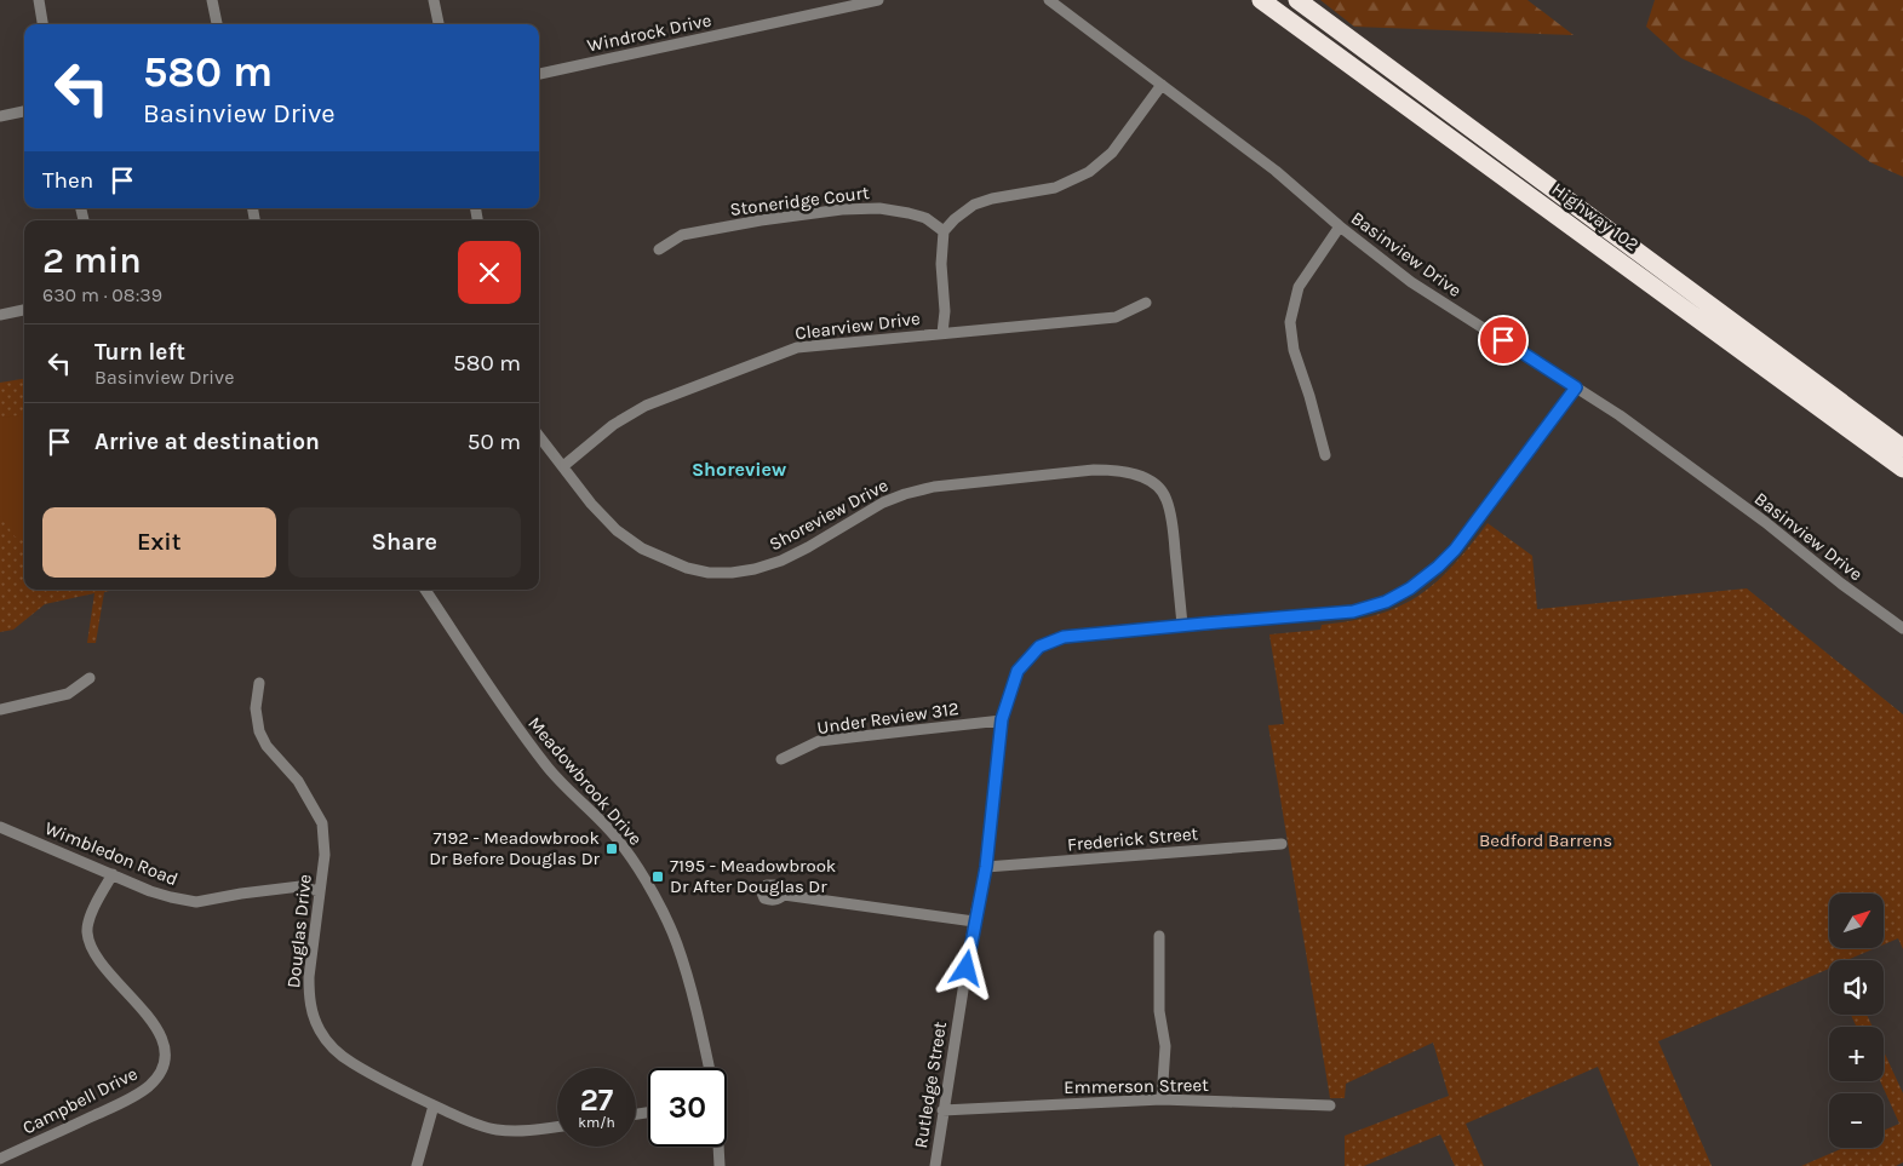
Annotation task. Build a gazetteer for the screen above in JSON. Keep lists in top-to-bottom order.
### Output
{
  "streets": {
    "highway": ["Highway 102"],
    "street": [
      "Windrock Drive",
      "Stoneridge Court",
      "Basinview Drive",
      "Clearview Drive",
      "Shoreview Drive",
      "Under Review 312",
      "Meadowbrook Drive",
      "Frederick Street",
      "Wimbledon Road",
      "Douglas Drive",
      "Rutledge Street",
      "Emmerson Street",
      "Campbell Drive"
    ]
  },
  "crossings": [
    ["Basinview Drive", "Rutledge Street"],
    ["Clearview Drive", "Shoreview Drive"],
    ["Shoreview Drive", "Rutledge Street"],
    ["Under Review 312", "Rutledge Street"],
    ["Frederick Street", "Rutledge Street"],
    ["Wimbledon Road", "Douglas Drive"],
    ["Wimbledon Road", "Campbell Drive"],
    ["Rutledge Street", "Emmerson Street"]
  ],
  "districts": ["Shoreview"],
  "parks": ["Bedford Barrens"],
  "places": {
    "transit": ["7192 - Meadowbrook Dr Before Douglas Dr", "7195 - Meadowbrook Dr After Douglas Dr"]
  },
  "north": "top right",
  "page": {
    "turn": ["580 m", "Basinview Drive"],
    "then": "Then",
    "heading": ["2 min", "630 m · 08:39"],
    "list": [
      {
        "name": "Turn left",
        "note": "Basinview Drive",
        "value": "580 m"
      },
      {
        "name": "Arrive at destination",
        "value": "50 m"
      }
    ],
    "buttons": ["Exit", "Share"],
    "map_buttons": ["+", "−"],
    "speed": "27 km/h",
    "limit": "30"
  }
}
